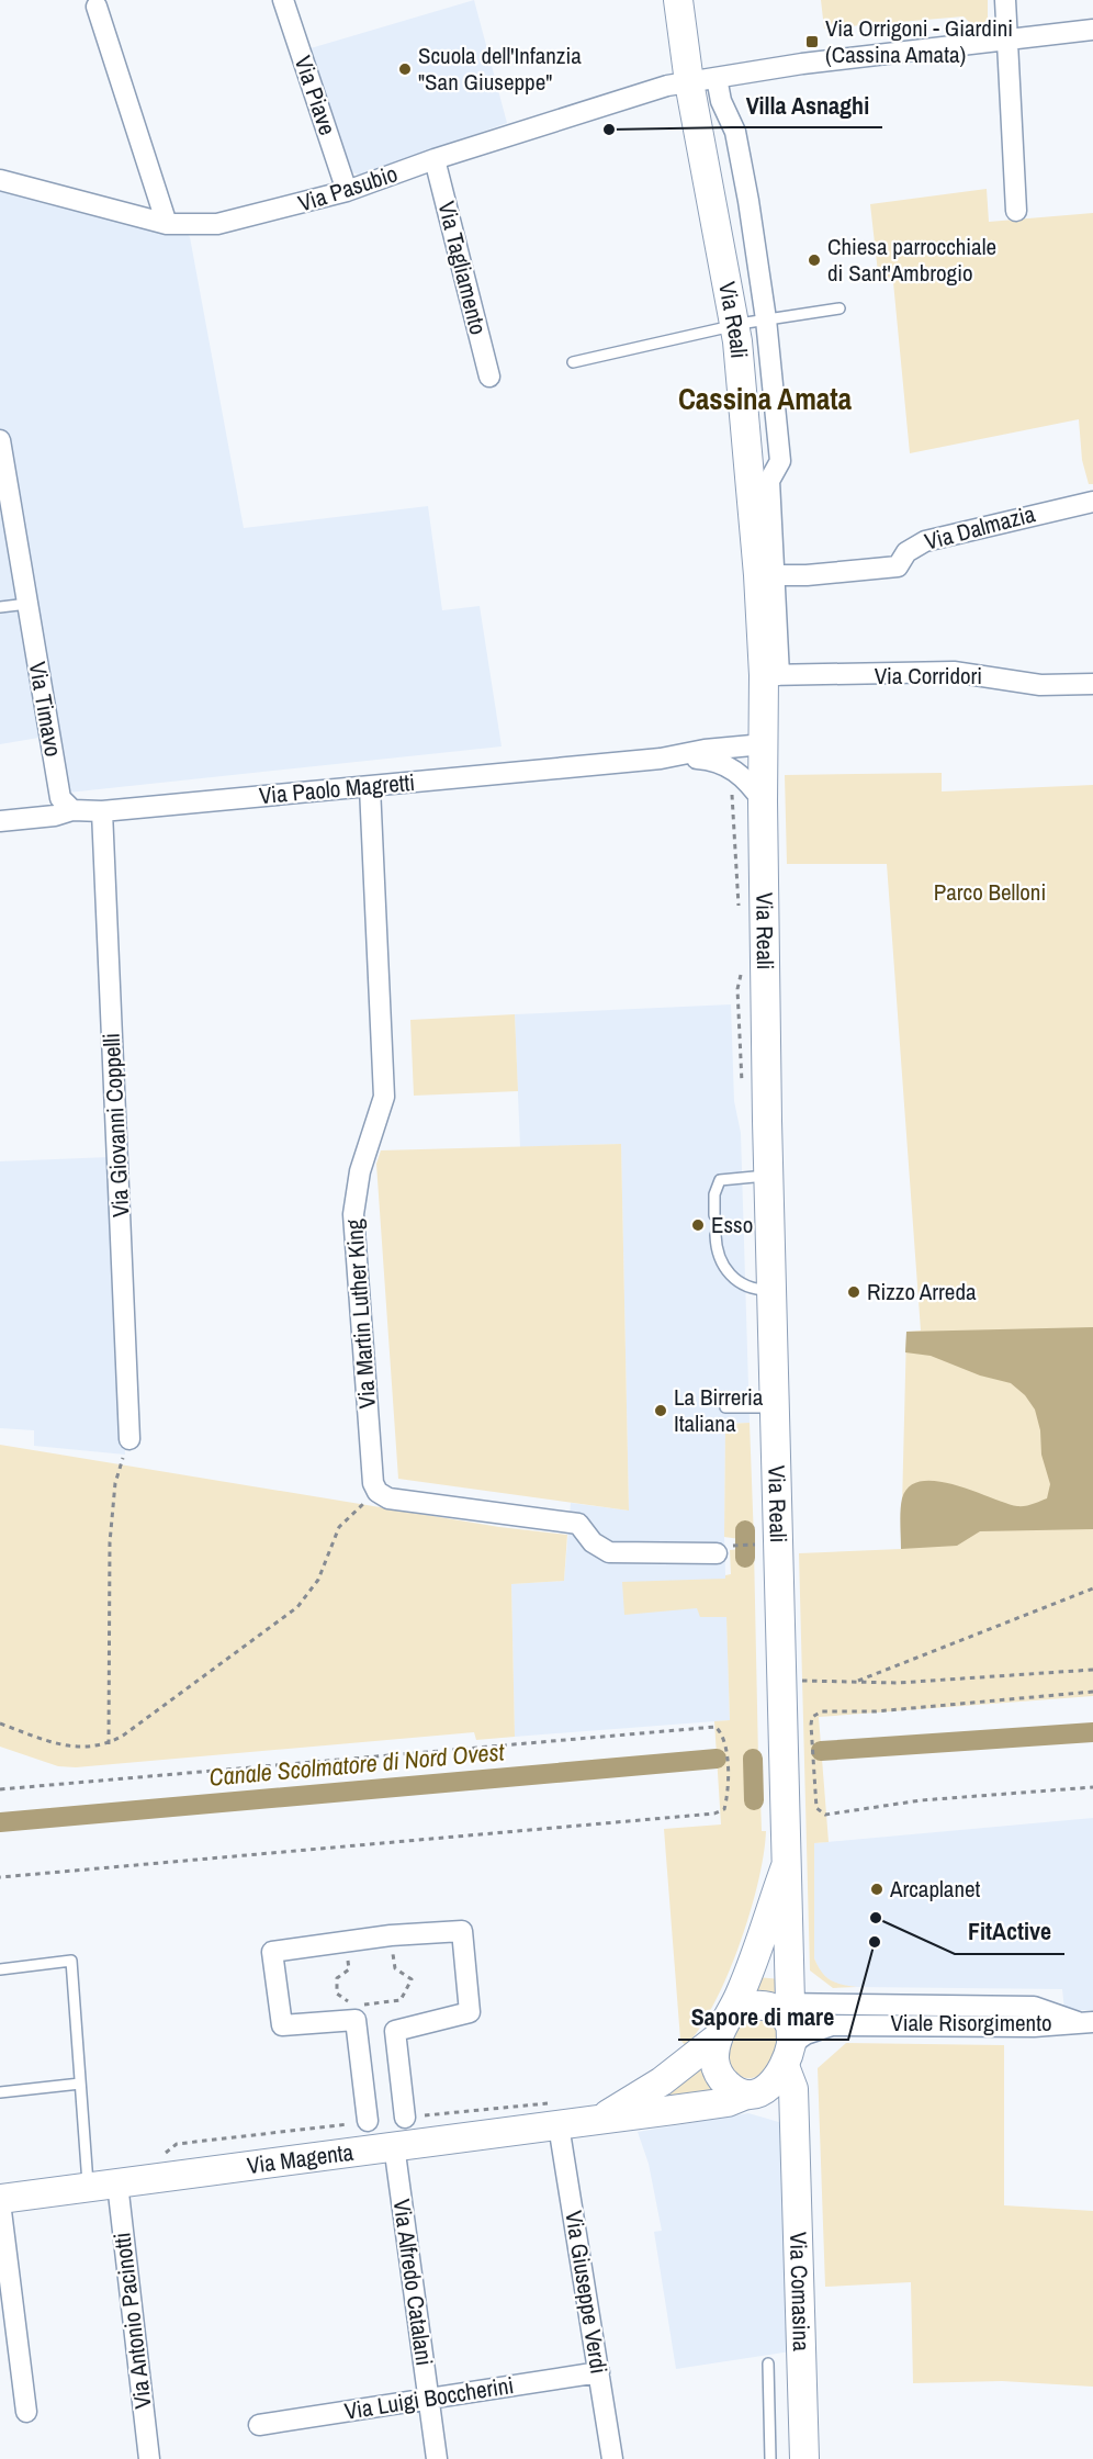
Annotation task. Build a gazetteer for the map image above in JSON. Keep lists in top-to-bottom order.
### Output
{
  "streets": {
    "main road": ["Via Reali", "Via Magenta", "Via Comasina"],
    "street": [
      "Via Piave",
      "Via Pasubio",
      "Via Tagliamento",
      "Via Dalmazia",
      "Via Corridori",
      "Via Timavo",
      "Via Paolo Magretti",
      "Via Giovanni Coppelli",
      "Via Martin Luther King",
      "Viale Risorgimento",
      "Via Alfredo Catalani",
      "Via Giuseppe Verdi",
      "Via Antonio Pacinotti",
      "Via Luigi Boccherini"
    ]
  },
  "crossings": [
    ["Via Piave", "Via Pasubio"],
    ["Via Pasubio", "Via Tagliamento"],
    ["Via Pasubio", "Via Reali"],
    ["Via Reali", "Via Dalmazia"],
    ["Via Reali", "Via Corridori"],
    ["Via Reali", "Via Paolo Magretti"],
    ["Via Reali", "Viale Risorgimento"],
    ["Via Reali", "Via Magenta"],
    ["Via Reali", "Via Comasina"],
    ["Via Timavo", "Via Paolo Magretti"],
    ["Via Paolo Magretti", "Via Giovanni Coppelli"],
    ["Via Paolo Magretti", "Via Martin Luther King"],
    ["Viale Risorgimento", "Via Magenta"],
    ["Via Magenta", "Via Alfredo Catalani"],
    ["Via Magenta", "Via Giuseppe Verdi"],
    ["Via Magenta", "Via Antonio Pacinotti"],
    ["Via Alfredo Catalani", "Via Luigi Boccherini"],
    ["Via Giuseppe Verdi", "Via Luigi Boccherini"]
  ],
  "districts": ["Cassina Amata"],
  "water": ["Canale Scolmatore di Nord Ovest"],
  "parks": ["Parco Belloni"],
  "places": {
    "transit": ["Via Orrigoni - Giardini (Cassina Amata)"],
    "other": [
      "Scuola dell'Infanzia \"San Giuseppe\"",
      "Villa Asnaghi",
      "Chiesa parrocchiale di Sant'Ambrogio",
      "Esso",
      "Rizzo Arreda",
      "La Birreria Italiana",
      "Arcaplanet",
      "FitActive",
      "Sapore di mare"
    ]
  }
}
